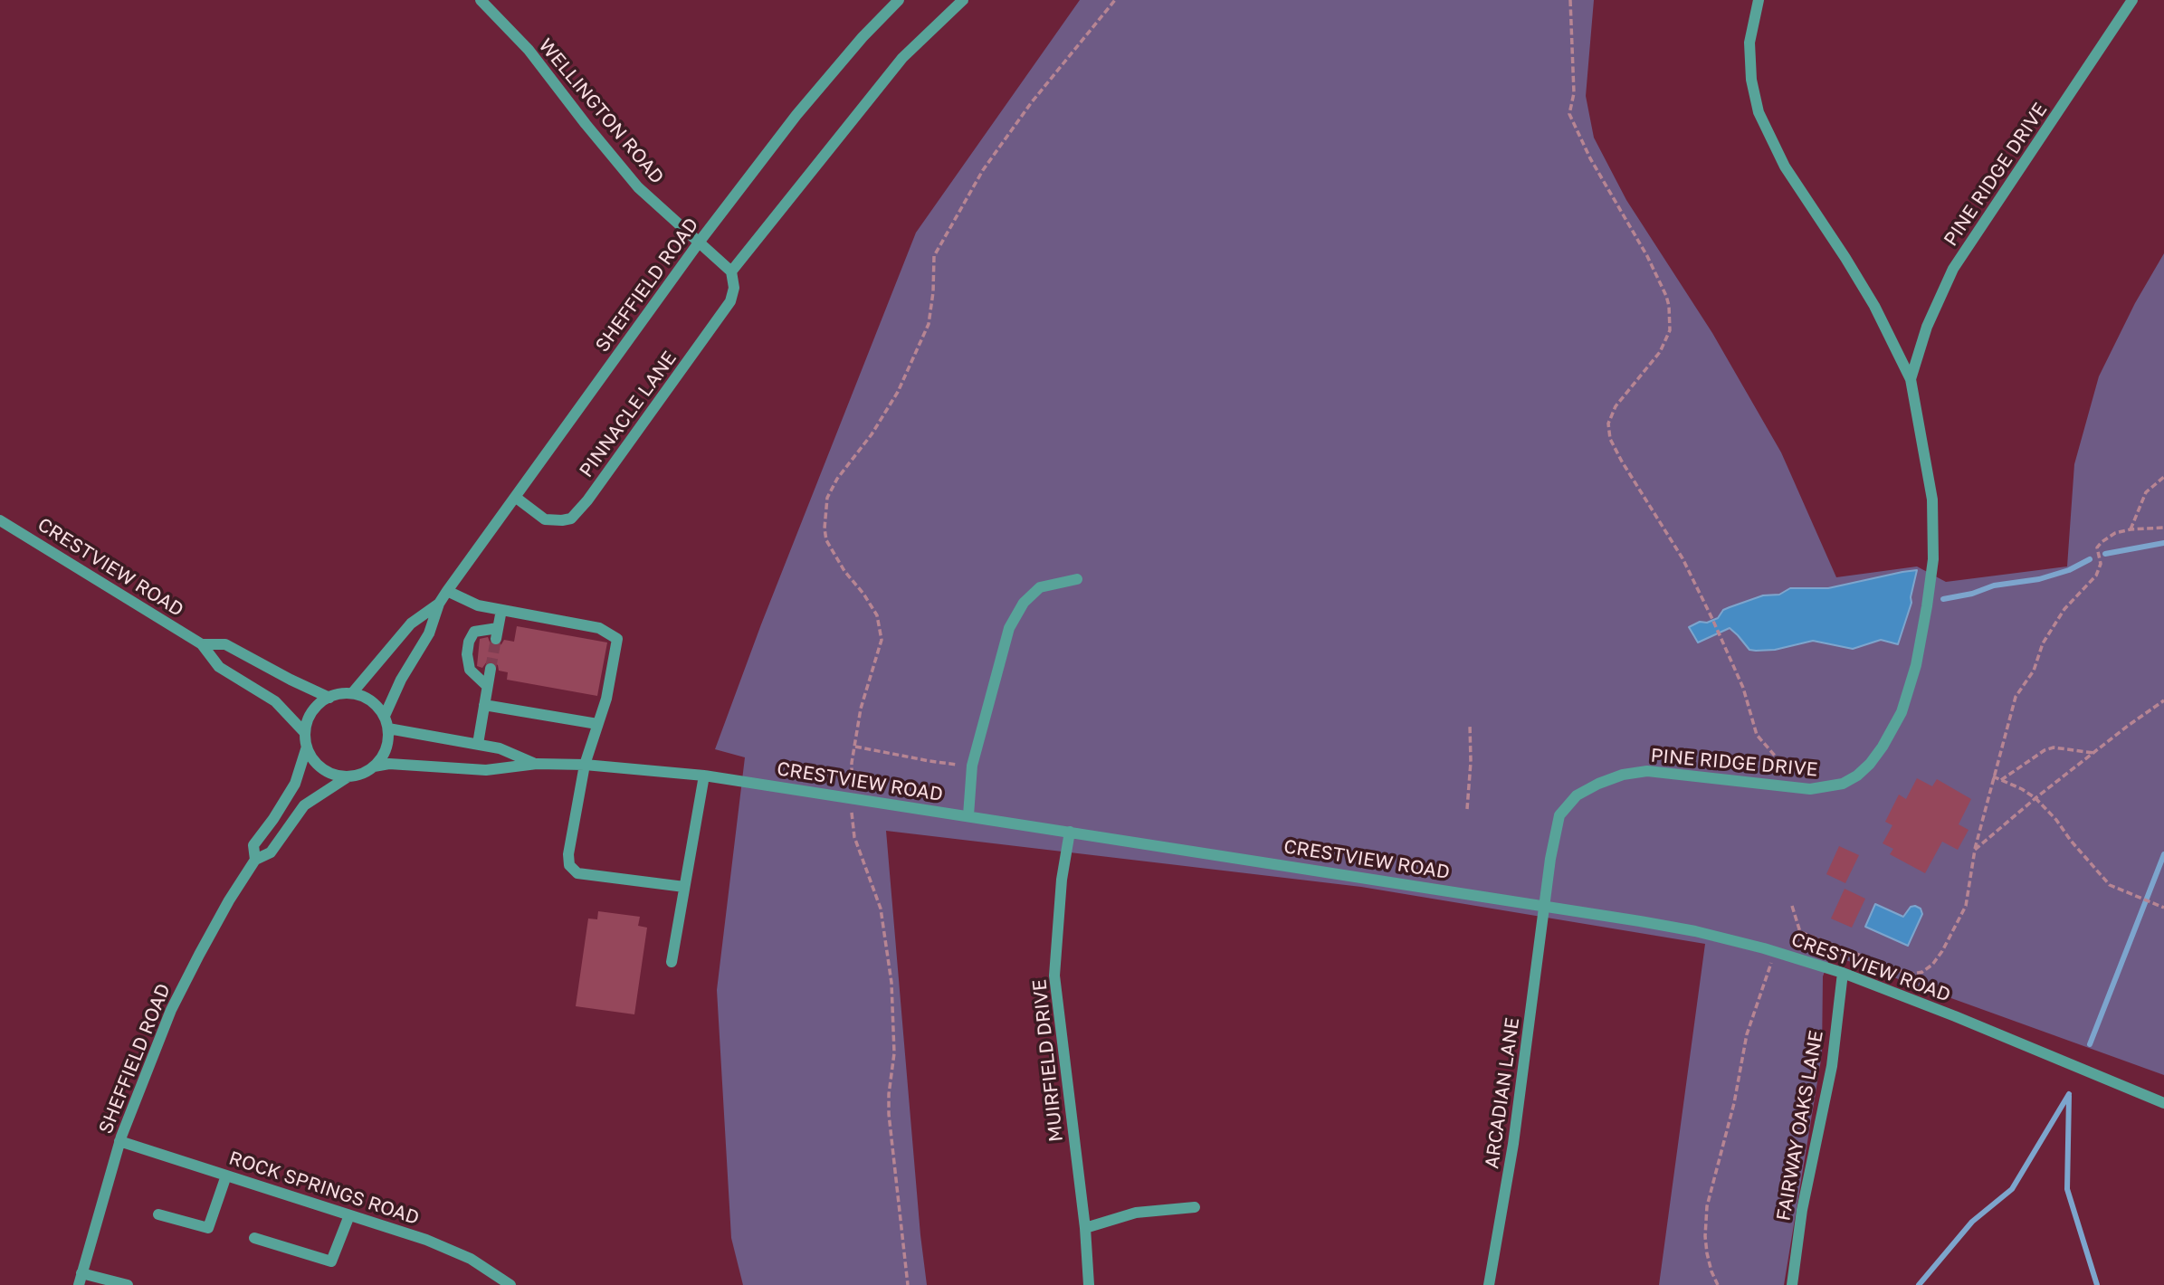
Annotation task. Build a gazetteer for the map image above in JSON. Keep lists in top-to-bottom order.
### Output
{
  "streets": {
    "street": [
      "WELLINGTON ROAD",
      "PINE RIDGE DRIVE",
      "SHEFFIELD ROAD",
      "PINNACLE LANE",
      "CRESTVIEW ROAD",
      "MUIRFIELD DRIVE",
      "ARCADIAN LANE",
      "FAIRWAY OAKS LANE",
      "ROCK SPRINGS ROAD"
    ]
  },
  "crossings": [
    ["WELLINGTON ROAD", "SHEFFIELD ROAD"],
    ["PINE RIDGE DRIVE", "CRESTVIEW ROAD"],
    ["PINE RIDGE DRIVE", "ARCADIAN LANE"],
    ["SHEFFIELD ROAD", "PINNACLE LANE"],
    ["SHEFFIELD ROAD", "CRESTVIEW ROAD"],
    ["SHEFFIELD ROAD", "ROCK SPRINGS ROAD"],
    ["CRESTVIEW ROAD", "MUIRFIELD DRIVE"],
    ["CRESTVIEW ROAD", "ARCADIAN LANE"],
    ["CRESTVIEW ROAD", "FAIRWAY OAKS LANE"]
  ]
}
